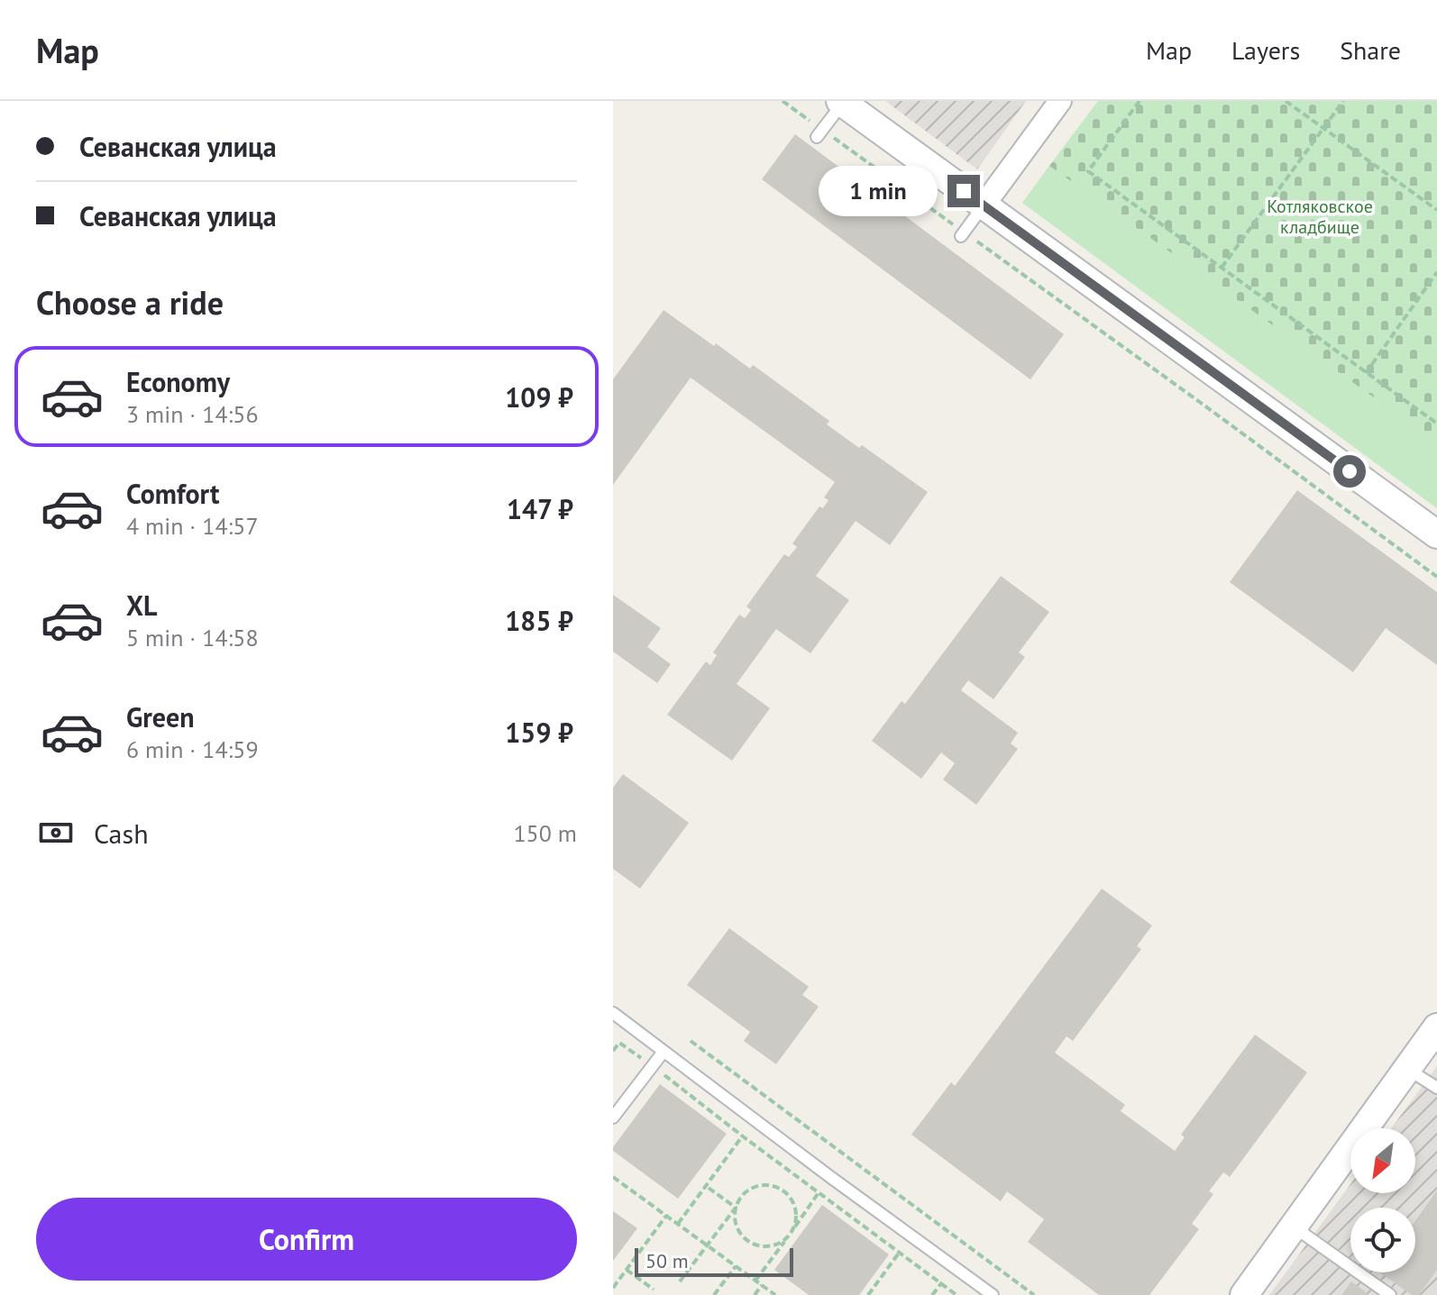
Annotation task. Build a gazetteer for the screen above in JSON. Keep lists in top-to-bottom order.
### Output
{
  "parks": ["Котляковское кладбище"],
  "scale_bar": "50 m",
  "north": "bottom left",
  "page": {
    "header": "Map",
    "nav": ["Map", "Layers", "Share"],
    "banner": ["Севанская улица", "Севанская улица"],
    "bubble": "1 min",
    "heading": "Choose a ride",
    "list": [
      {
        "name": "Economy",
        "note": "3 min · 14:56",
        "value": "109 ₽"
      },
      {
        "name": "Comfort",
        "note": "4 min · 14:57",
        "value": "147 ₽"
      },
      {
        "name": "XL",
        "note": "5 min · 14:58",
        "value": "185 ₽"
      },
      {
        "name": "Green",
        "note": "6 min · 14:59",
        "value": "159 ₽"
      }
    ],
    "pay": ["Cash", "150 m"],
    "buttons": "Confirm",
    "scale": "50 m"
  }
}
